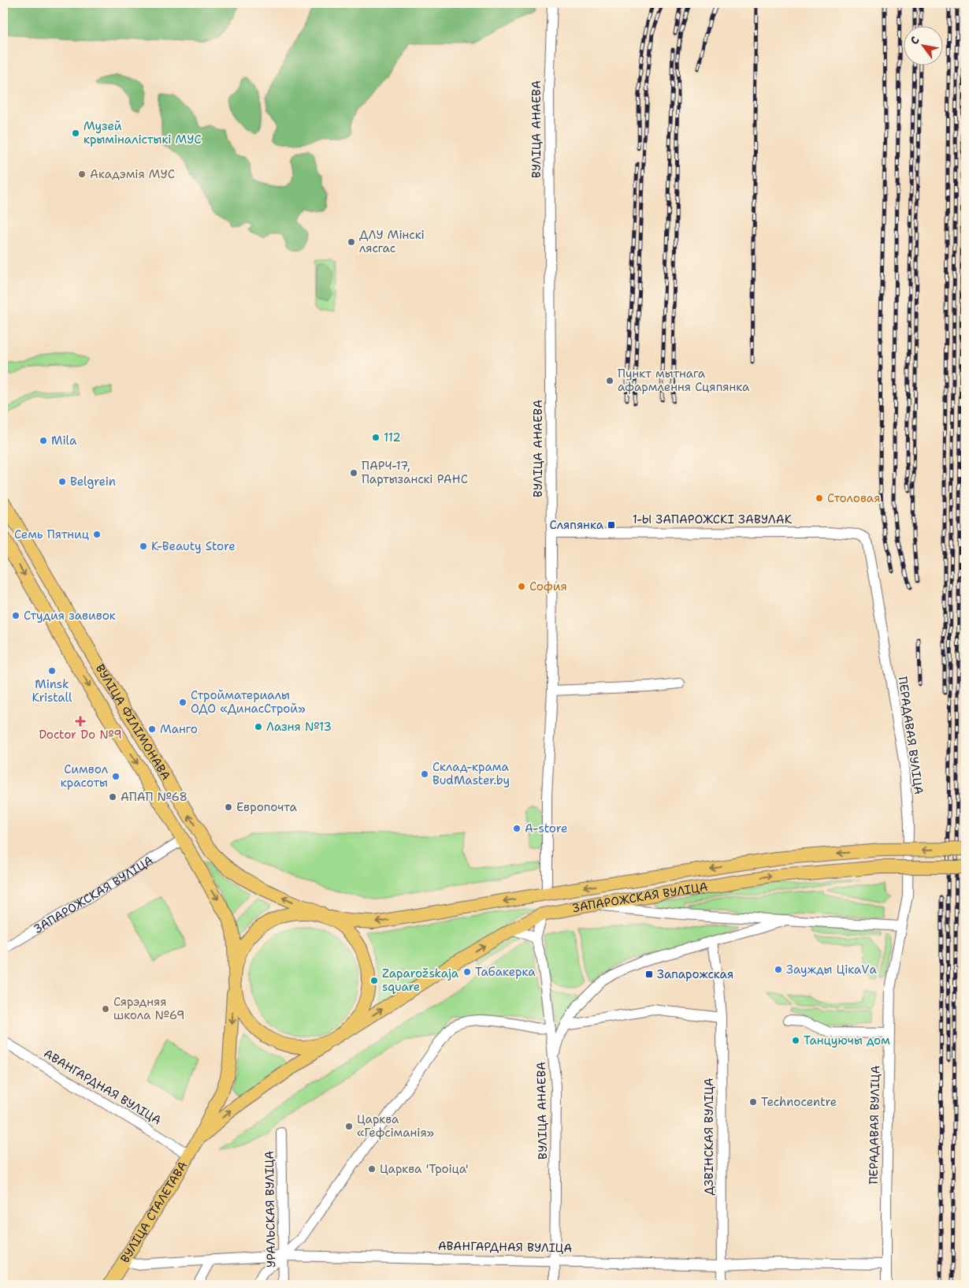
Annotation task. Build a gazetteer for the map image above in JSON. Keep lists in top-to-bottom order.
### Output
{
  "streets": {
    "main road": ["ВУЛІЦА ФІЛІМОНАВА", "ЗАПАРОЖСКАЯ ВУЛІЦА", "ВУЛІЦА СТАЛЕТАВА"],
    "street": [
      "ВУЛІЦА АНАЕВА",
      "1-Ы ЗАПАРОЖСКІ ЗАВУЛАК",
      "ПЕРАДАВАЯ ВУЛІЦА",
      "АВАНГАРДНАЯ ВУЛІЦА",
      "ДЗВІНСКАЯ ВУЛІЦА",
      "УРАЛЬСКАЯ ВУЛІЦА"
    ]
  },
  "crossings": [
    ["ВУЛІЦА АНАЕВА", "1-Ы ЗАПАРОЖСКІ ЗАВУЛАК"],
    ["ВУЛІЦА АНАЕВА", "ЗАПАРОЖСКАЯ ВУЛІЦА"],
    ["ВУЛІЦА АНАЕВА", "АВАНГАРДНАЯ ВУЛІЦА"],
    ["1-Ы ЗАПАРОЖСКІ ЗАВУЛАК", "ПЕРАДАВАЯ ВУЛІЦА"],
    ["ВУЛІЦА ФІЛІМОНАВА", "ЗАПАРОЖСКАЯ ВУЛІЦА"],
    ["ПЕРАДАВАЯ ВУЛІЦА", "АВАНГАРДНАЯ ВУЛІЦА"],
    ["АВАНГАРДНАЯ ВУЛІЦА", "ДЗВІНСКАЯ ВУЛІЦА"],
    ["АВАНГАРДНАЯ ВУЛІЦА", "УРАЛЬСКАЯ ВУЛІЦА"],
    ["АВАНГАРДНАЯ ВУЛІЦА", "ВУЛІЦА СТАЛЕТАВА"]
  ],
  "places": {
    "other": [
      "Музей крыміналістыкі МУС",
      "Акадэмія МУС",
      "ДЛУ Мінскі лясгас",
      "Пункт мытнага афармлення Сцяпянка",
      "112",
      "Mila",
      "ПАРЧ-17, Партызанскі РАНС",
      "Belgrein",
      "Столовая",
      "Семь Пятниц",
      "K-Beauty Store",
      "София",
      "Студия завивок",
      "Minsk Kristall",
      "Стройматериалы ОДО «ДинасСтрой»",
      "Лазня №13",
      "Манго",
      "Склад-крама BudMaster.by",
      "Символ красоты",
      "АПАП №68",
      "Европочта",
      "А-store",
      "Заужды ЦікаVа",
      "Табакерка",
      "Zaparožskaja square",
      "Сярэдняя школа №69",
      "Танцуючы дом",
      "Technocentre",
      "Царква «Гефсіманія»",
      "Царква 'Троіца'"
    ],
    "transit": ["Сляпянка", "Запарожская"],
    "health": ["Doctor Do №9"]
  },
  "north": "top left"
}
